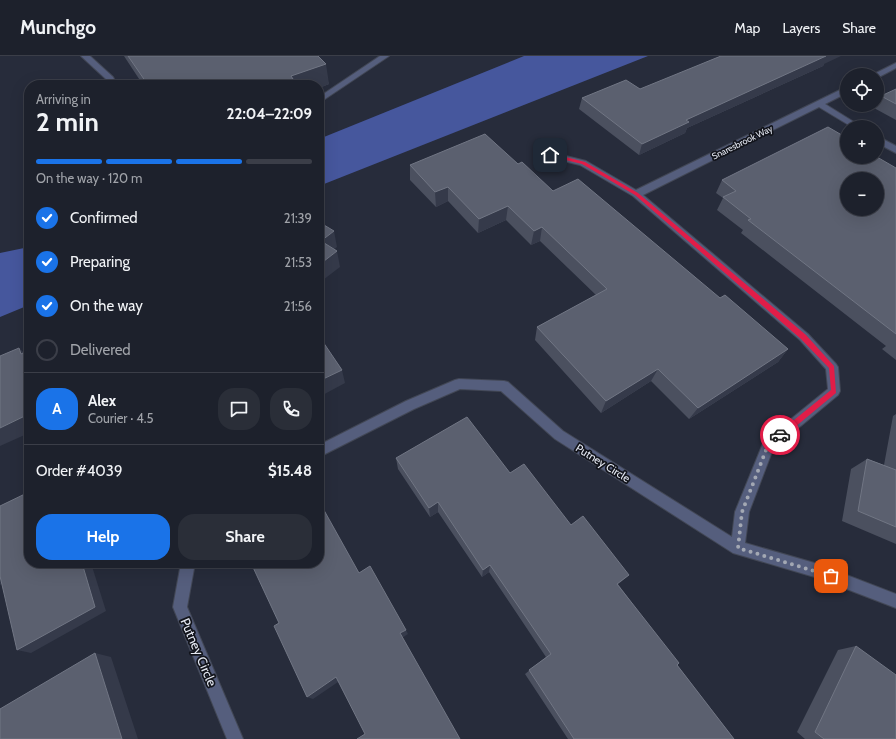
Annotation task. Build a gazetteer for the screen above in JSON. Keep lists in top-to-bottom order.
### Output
{
  "streets": {
    "street": ["Snaresbrook Way", "Putney Circle"]
  },
  "page": {
    "header": "Munchgo",
    "nav": ["Map", "Layers", "Share"],
    "map_buttons": ["+", "−"],
    "heading": ["2 min", "Arriving in", "22:04–22:09"],
    "panel": [
      "Alex",
      "Courier · 4.5",
      "Order #4039",
      "$15.48"
    ],
    "bar": "On the way · 120 m",
    "list": [
      ["Confirmed", "21:39"],
      ["Preparing", "21:53"],
      ["On the way", "21:56"],
      "Delivered"
    ],
    "round": "A",
    "buttons": ["Help", "Share"]
  }
}
